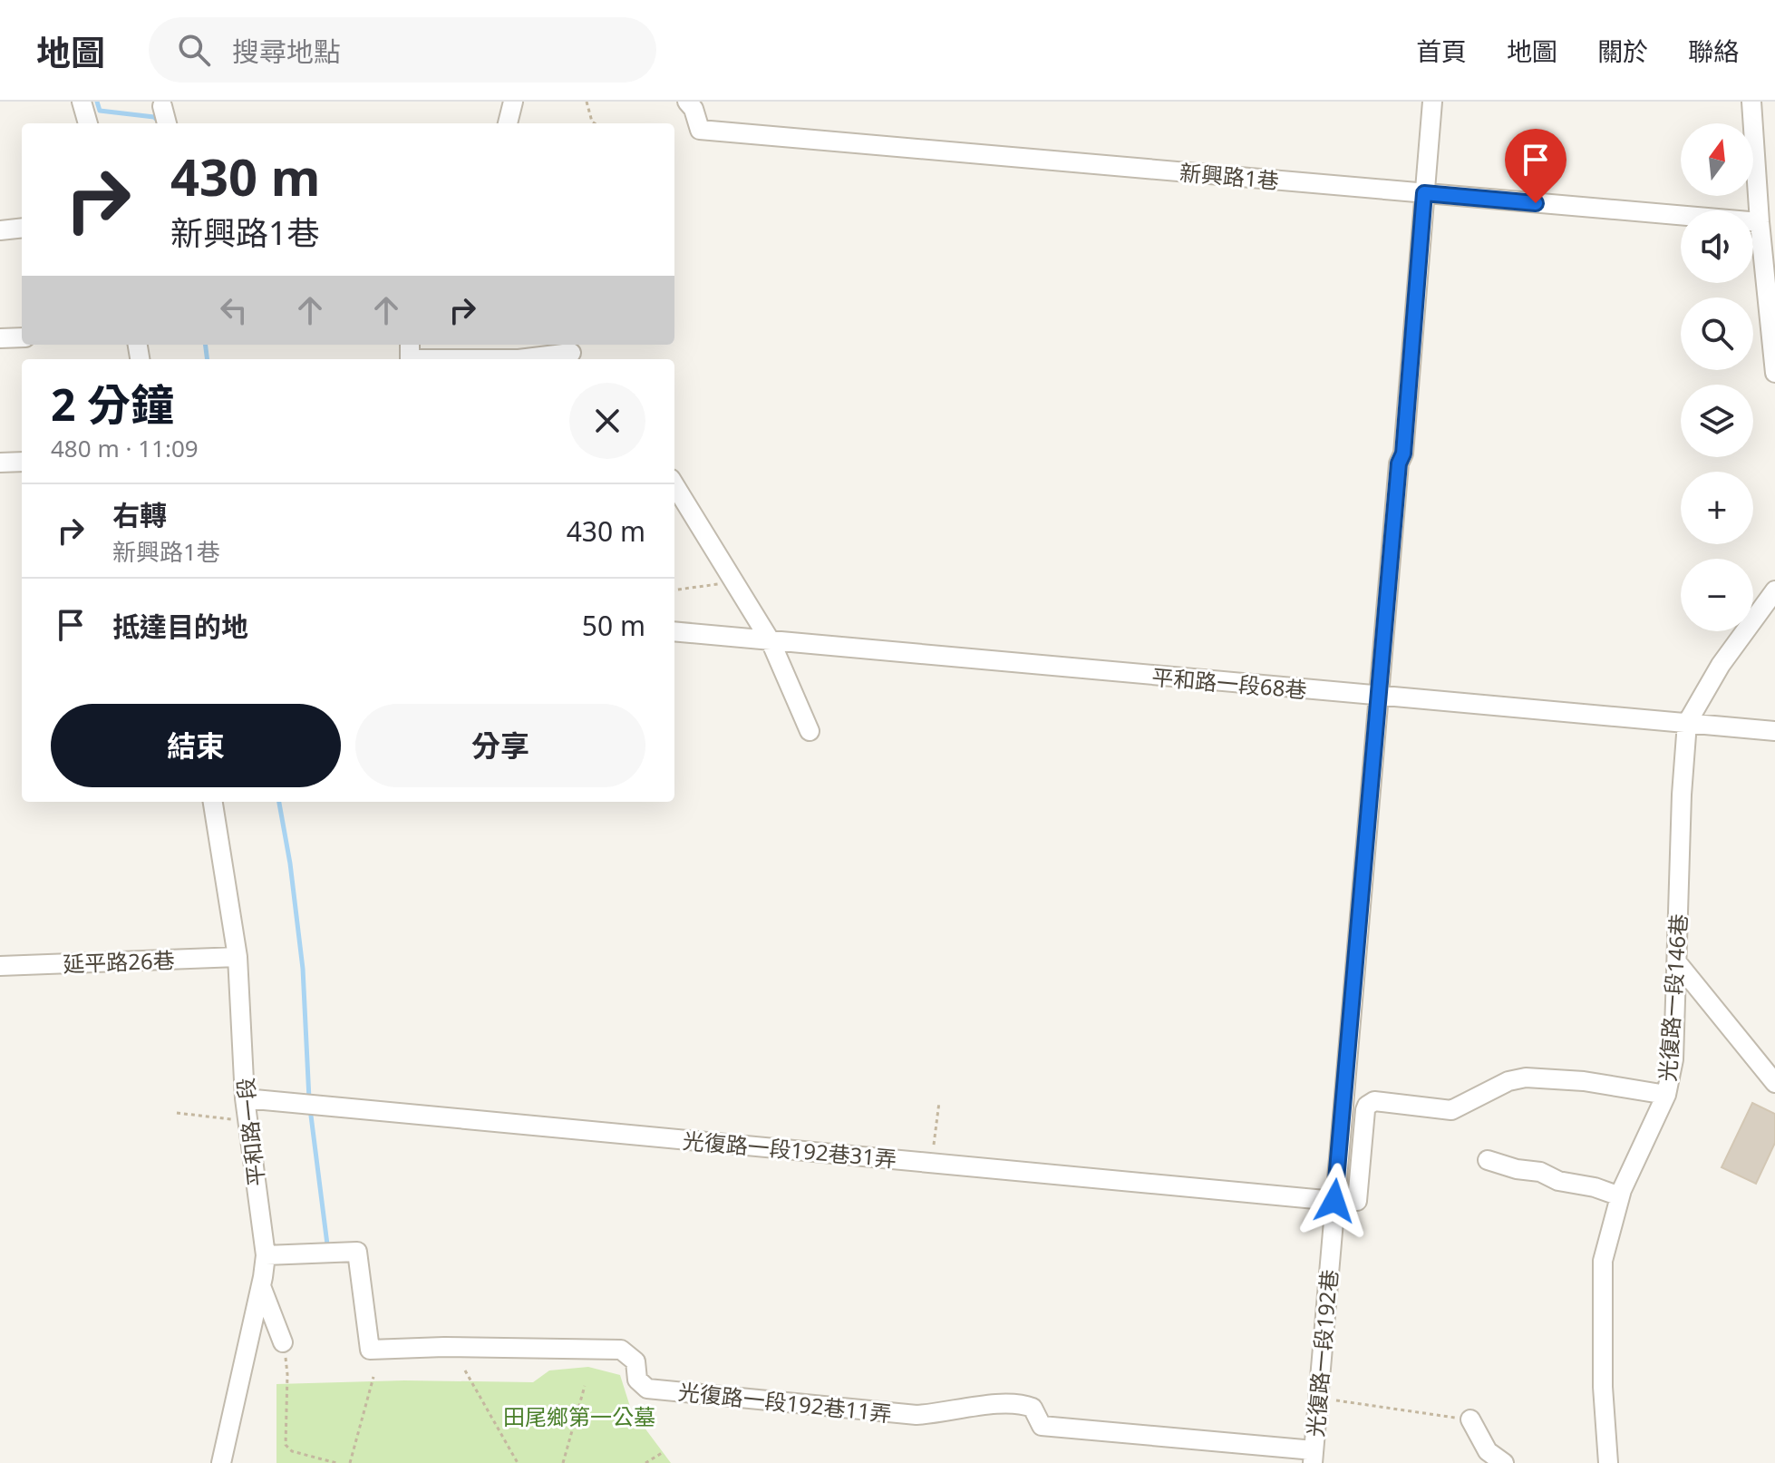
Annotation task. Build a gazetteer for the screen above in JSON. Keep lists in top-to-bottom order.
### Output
{
  "streets": {
    "street": [
      "新興路1巷",
      "平和路一段68巷",
      "延平路26巷",
      "光復路一段146巷",
      "平和路一段",
      "光復路一段192巷31弄",
      "光復路一段192巷",
      "光復路一段192巷11弄"
    ]
  },
  "crossings": [
    ["新興路1巷", "光復路一段192巷"],
    ["平和路一段68巷", "光復路一段146巷"],
    ["平和路一段68巷", "光復路一段192巷"],
    ["延平路26巷", "平和路一段"],
    ["平和路一段", "光復路一段192巷31弄"],
    ["平和路一段", "光復路一段192巷11弄"],
    ["光復路一段192巷31弄", "光復路一段192巷"],
    ["光復路一段192巷", "光復路一段192巷11弄"]
  ],
  "parks": ["田尾鄉第一公墓"],
  "north": "top",
  "page": {
    "header": "地圖",
    "search": "搜尋地點",
    "nav": [
      "首頁",
      "地圖",
      "關於",
      "聯絡"
    ],
    "map_buttons": ["+", "−"],
    "turn": ["430 m", "新興路1巷"],
    "heading": ["2 分鐘", "480 m · 11:09"],
    "list": [
      {
        "name": "右轉",
        "note": "新興路1巷",
        "value": "430 m"
      },
      {
        "name": "抵達目的地",
        "value": "50 m"
      }
    ],
    "buttons": ["結束", "分享"]
  }
}
